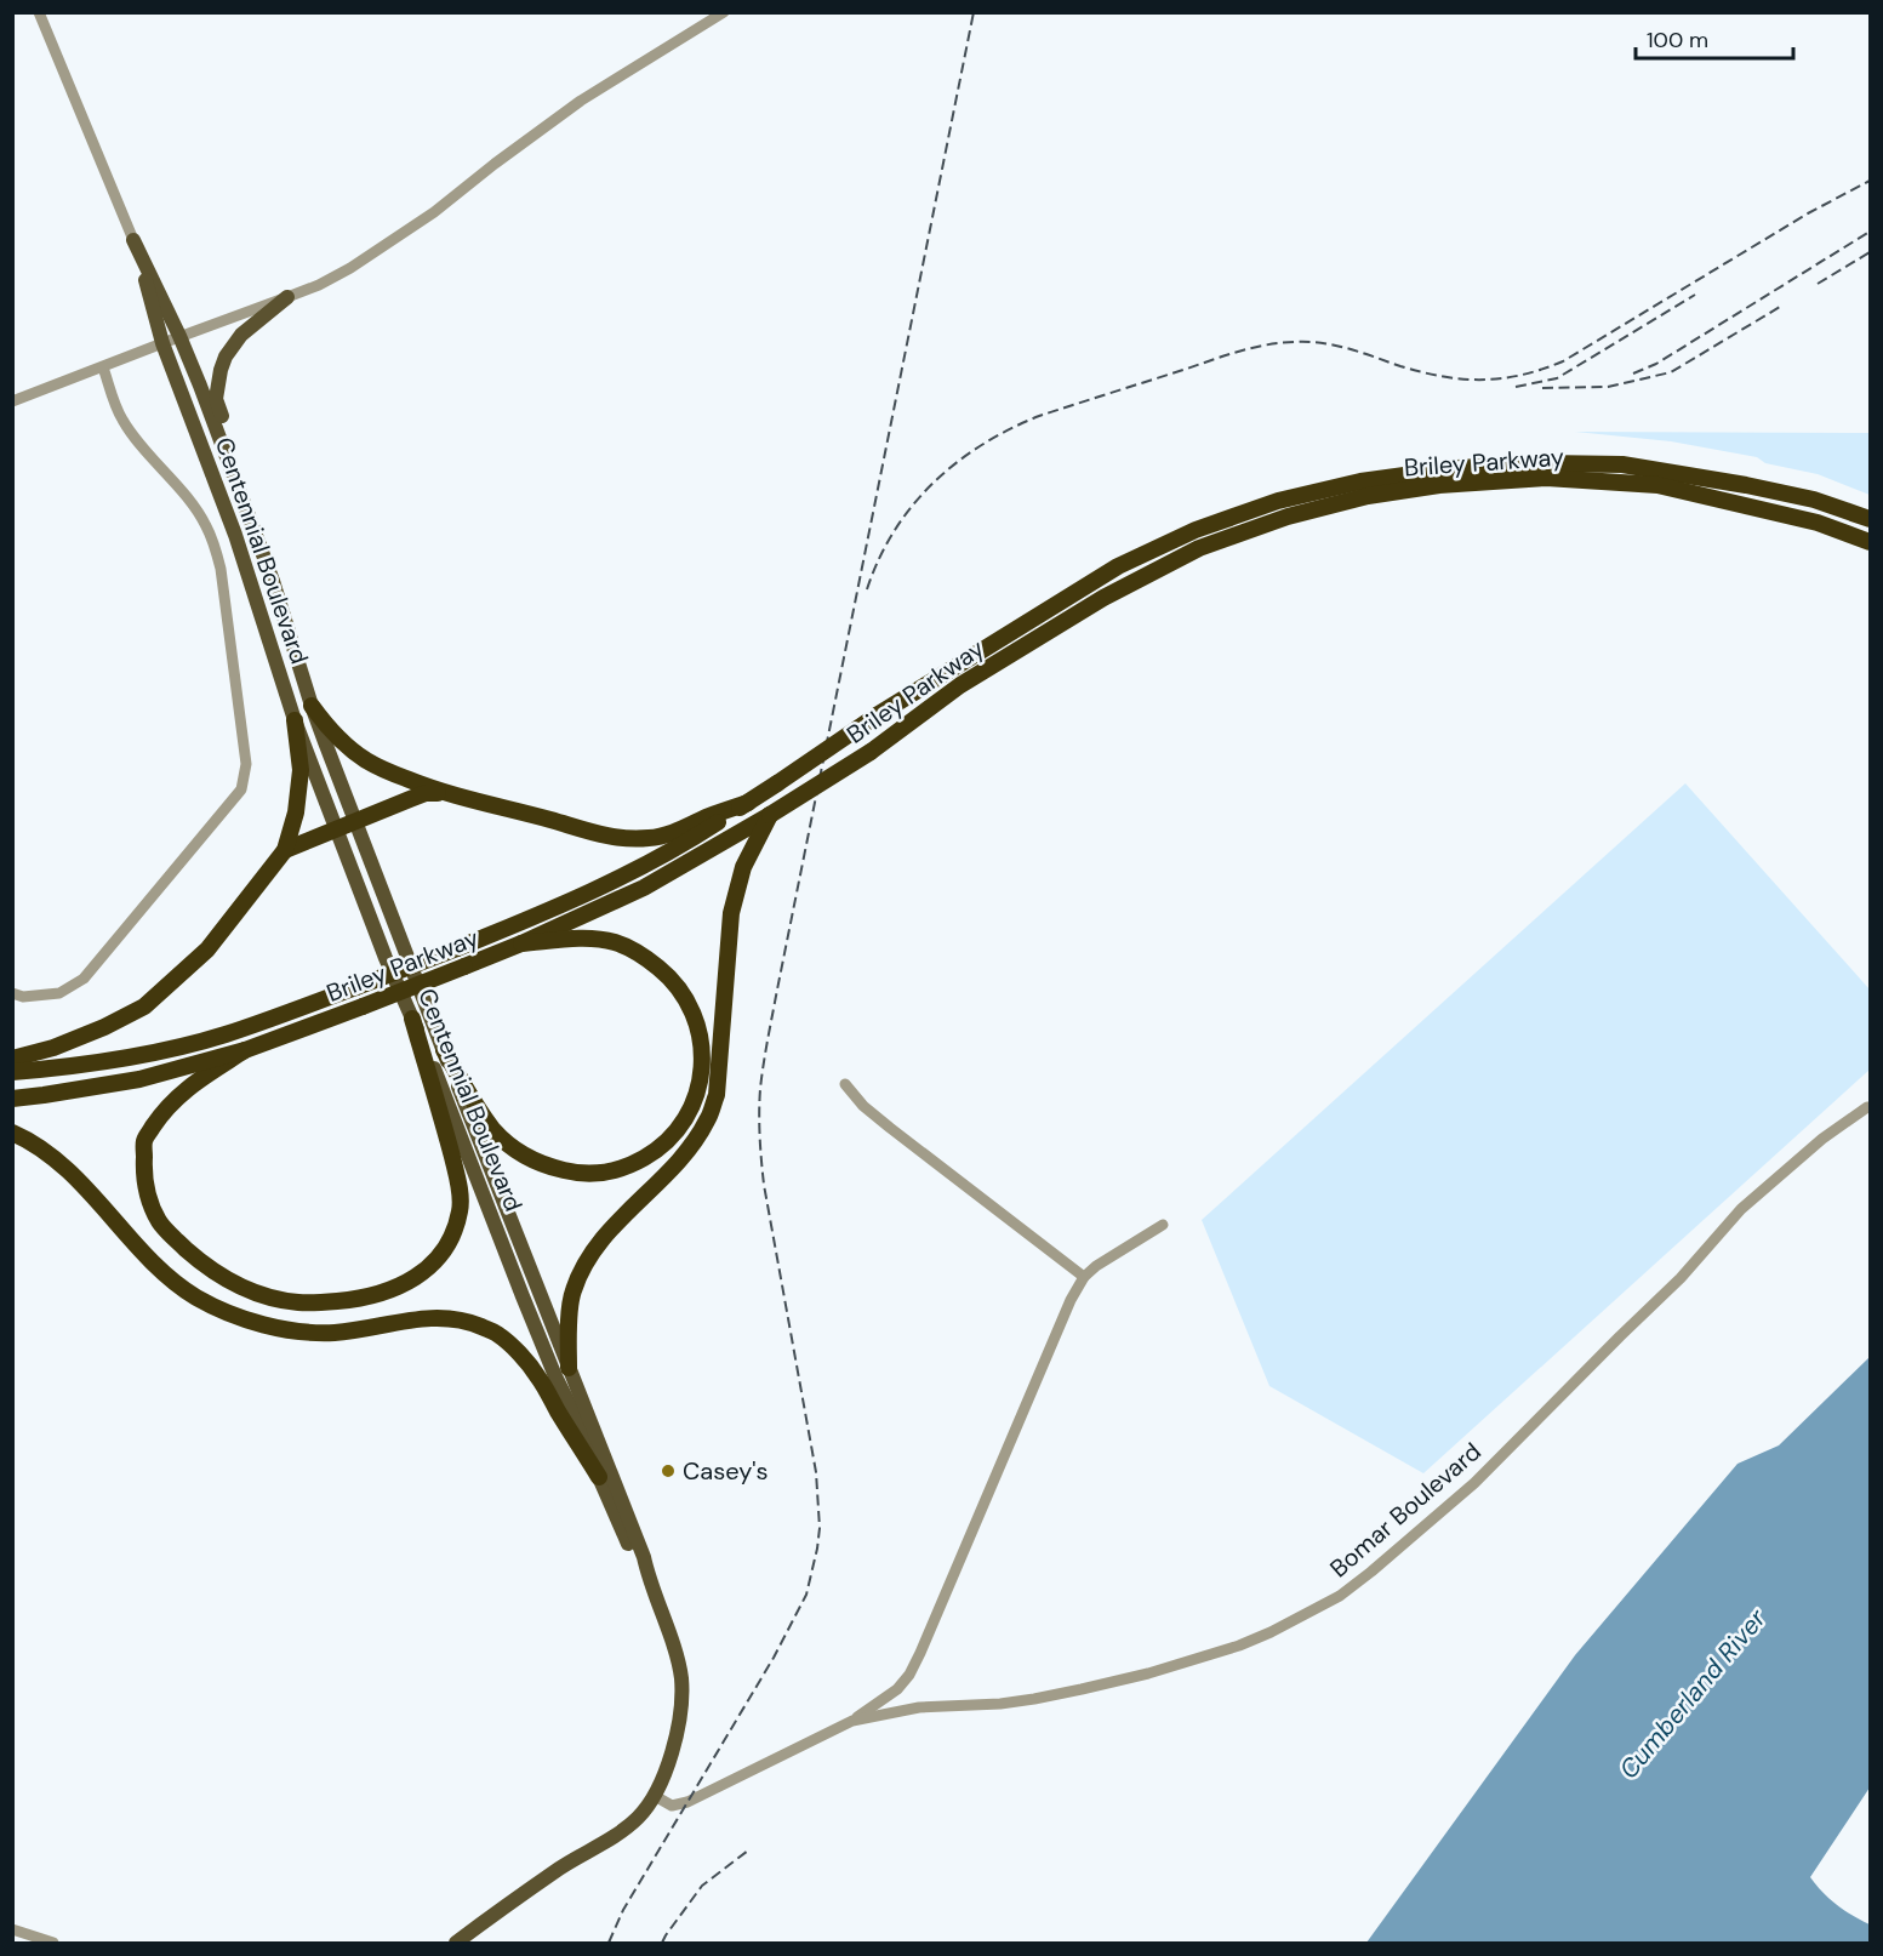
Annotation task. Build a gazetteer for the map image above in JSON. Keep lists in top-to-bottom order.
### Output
{
  "streets": {
    "highway": ["Briley Parkway"],
    "main road": ["Centennial Boulevard"],
    "street": ["Bomar Boulevard"]
  },
  "crossings": [
    ["Centennial Boulevard", "Bomar Boulevard"]
  ],
  "water": ["Cumberland River"],
  "places": ["Casey's"],
  "scale_bar": "100 m"
}
